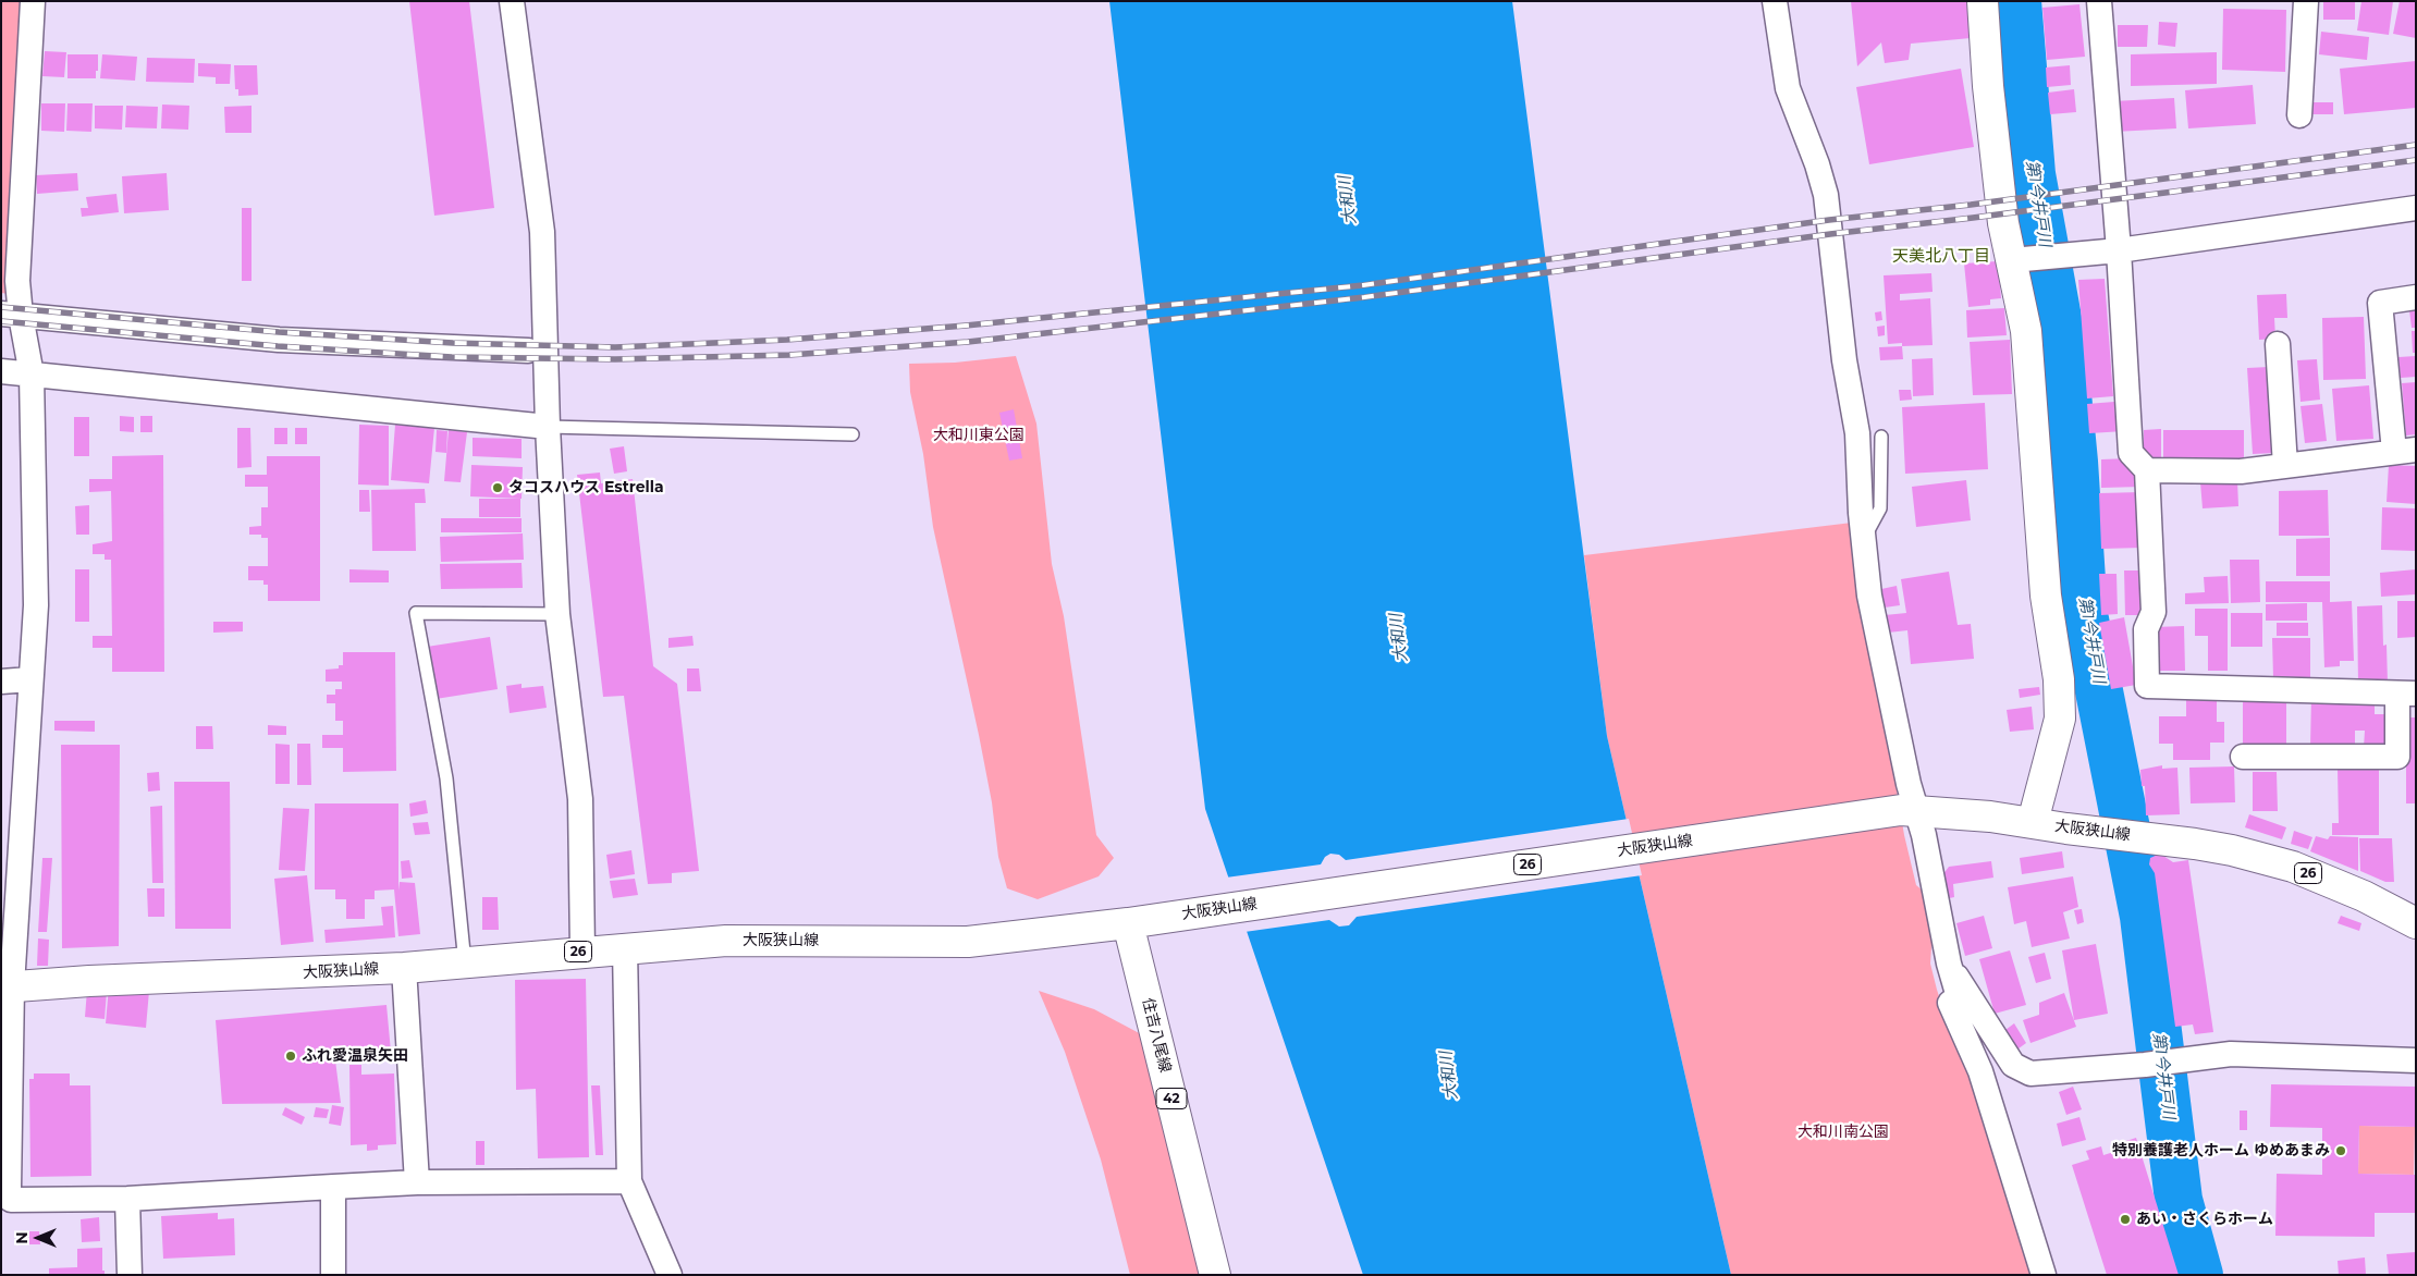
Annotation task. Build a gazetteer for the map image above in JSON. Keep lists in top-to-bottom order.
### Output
{
  "streets": {
    "main road": [
      "大阪狭山線",
      "26",
      "住吉八尾線",
      "42"
    ]
  },
  "crossings": [
    ["大阪狭山線", "住吉八尾線"]
  ],
  "districts": ["天美北八丁目"],
  "water": ["大和川", "第1今井戸川"],
  "parks": ["大和川東公園", "大和川南公園"],
  "places": [
    "タコスハウス Estrella",
    "ふれ愛温泉矢田",
    "特別養護老人ホーム ゆめあまみ",
    "あい・さくらホーム"
  ],
  "north": "left"
}
